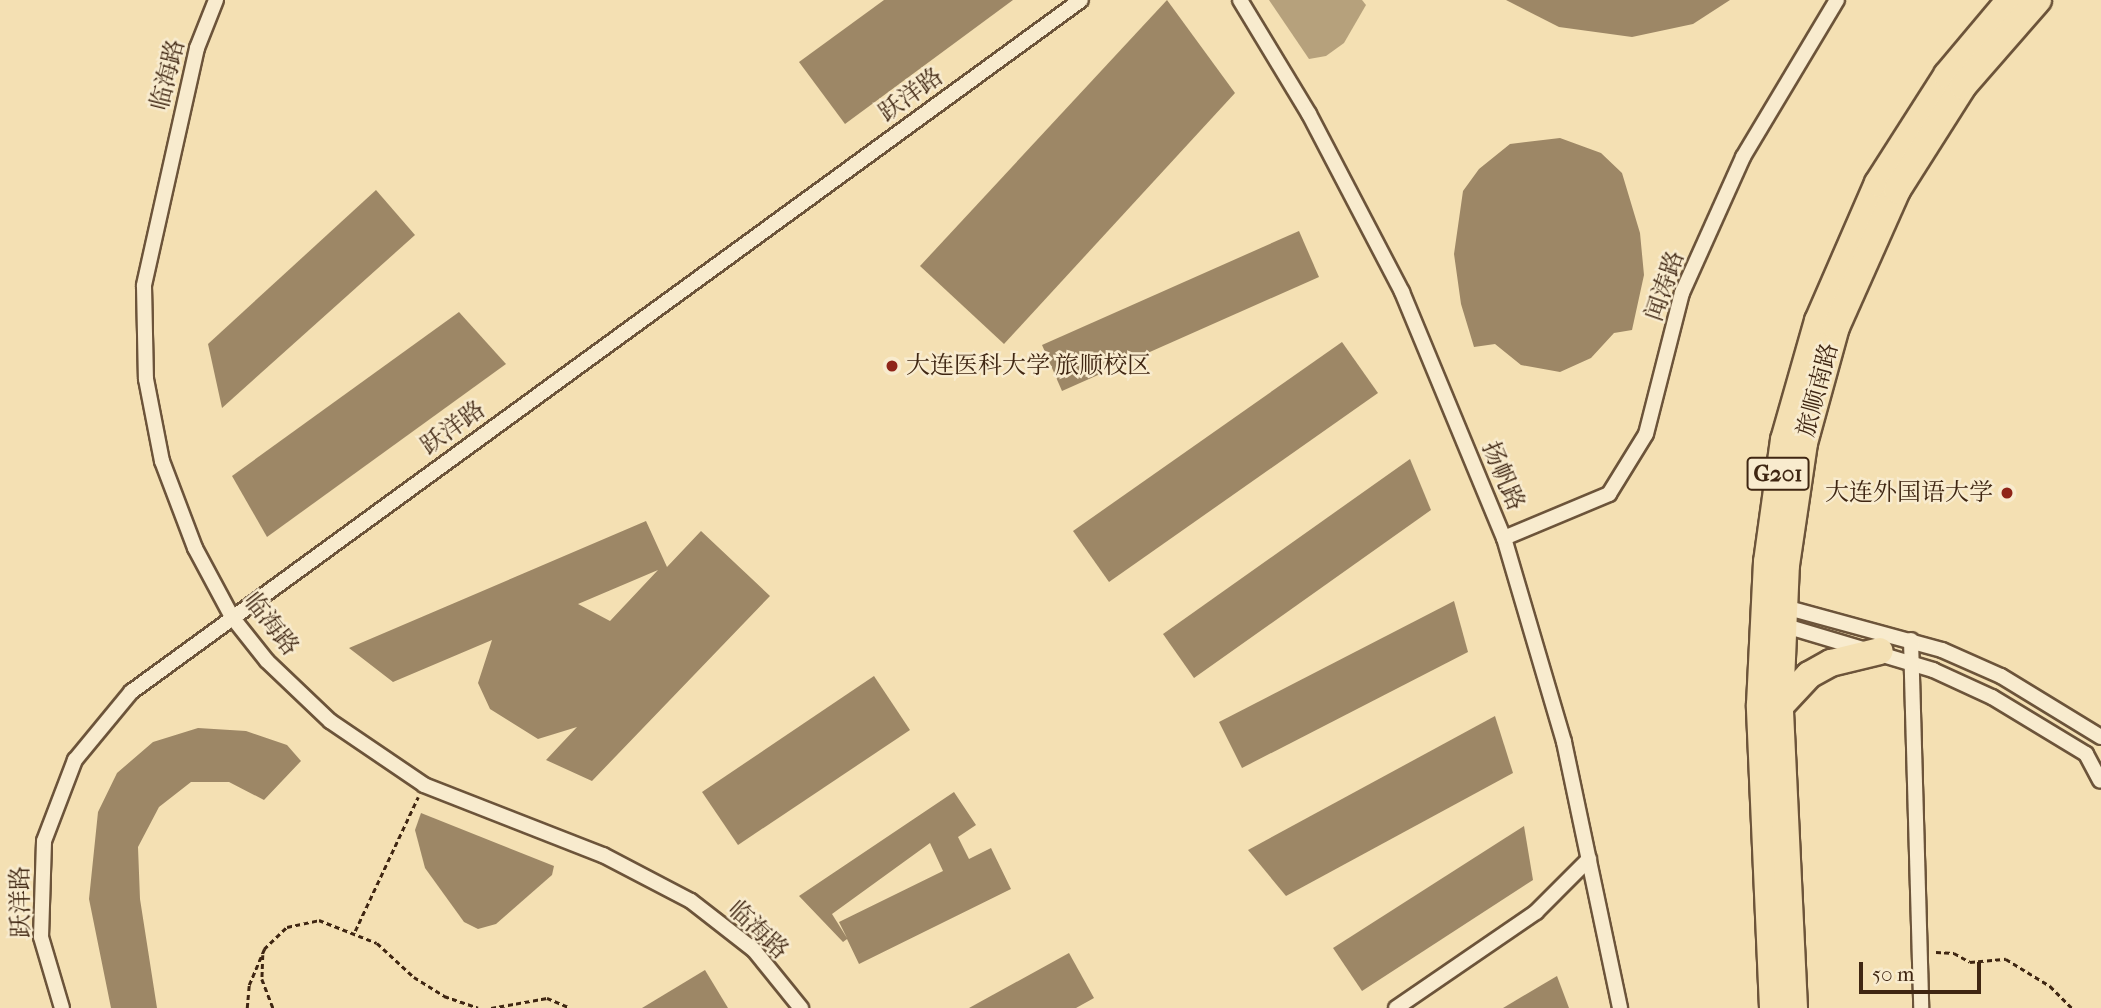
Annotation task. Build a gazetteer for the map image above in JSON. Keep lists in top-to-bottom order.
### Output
{
  "streets": {
    "highway": ["旅顺南路", "G201"],
    "street": [
      "临海路",
      "跃洋路",
      "闻涛路",
      "扬帆路"
    ]
  },
  "crossings": [
    ["临海路", "跃洋路"],
    ["闻涛路", "扬帆路"]
  ],
  "places": ["大连医科大学 旅顺校区", "大连外国语大学"],
  "scale_bar": "50 m"
}
